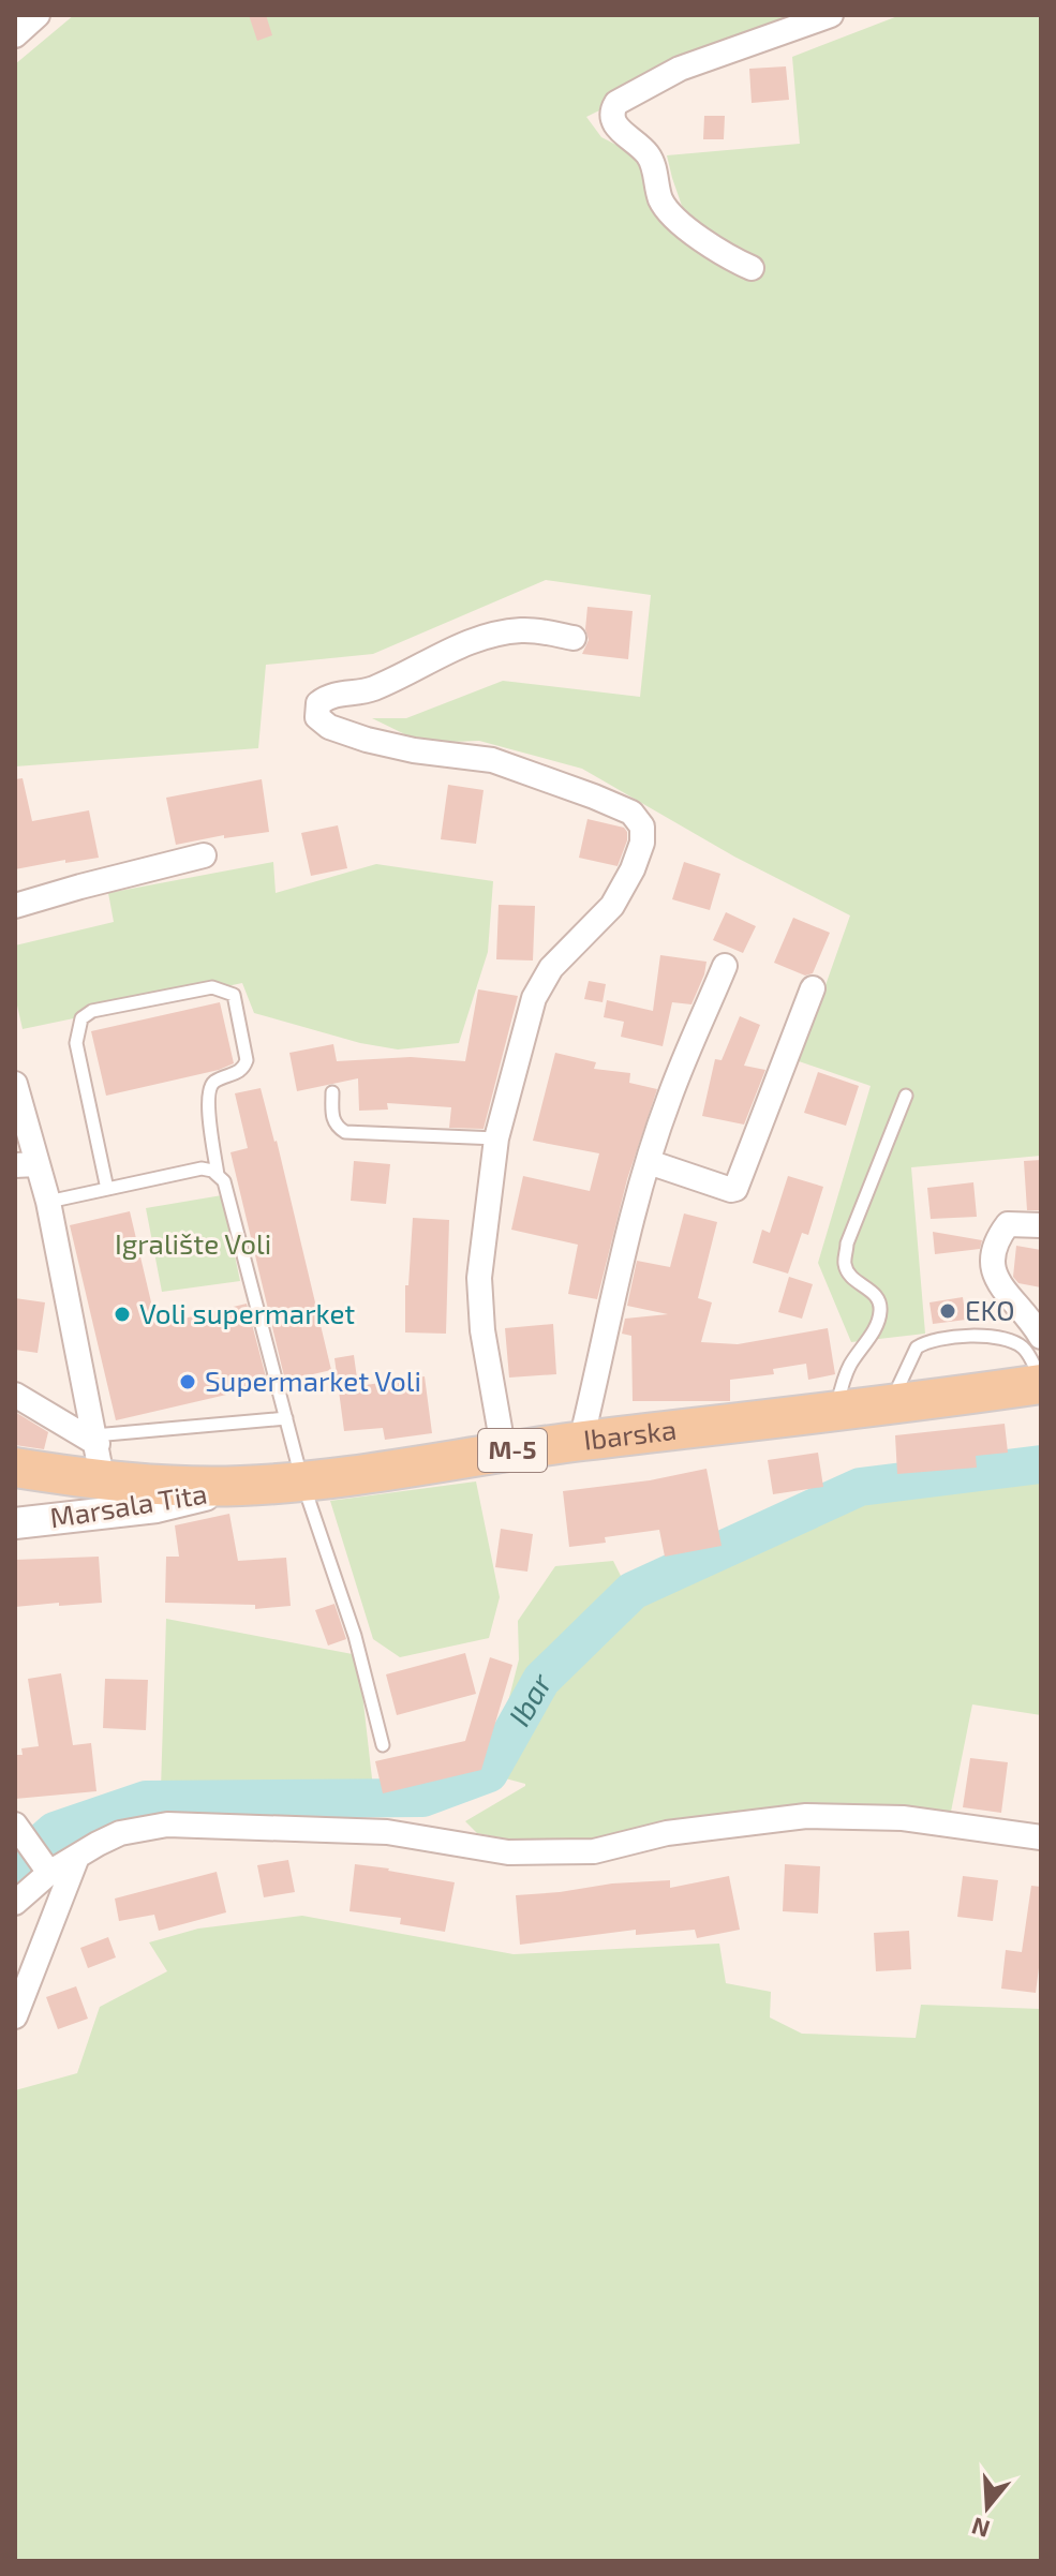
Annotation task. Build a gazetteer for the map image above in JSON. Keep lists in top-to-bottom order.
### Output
{
  "streets": {
    "main road": ["Ibarska", "M-5"],
    "street": ["Marsala Tita"]
  },
  "crossings": [
    ["Ibarska", "Marsala Tita"]
  ],
  "water": ["Ibar"],
  "parks": ["Igralište Voli"],
  "places": ["EKO", "Voli supermarket", "Supermarket Voli"],
  "north": "bottom"
}
